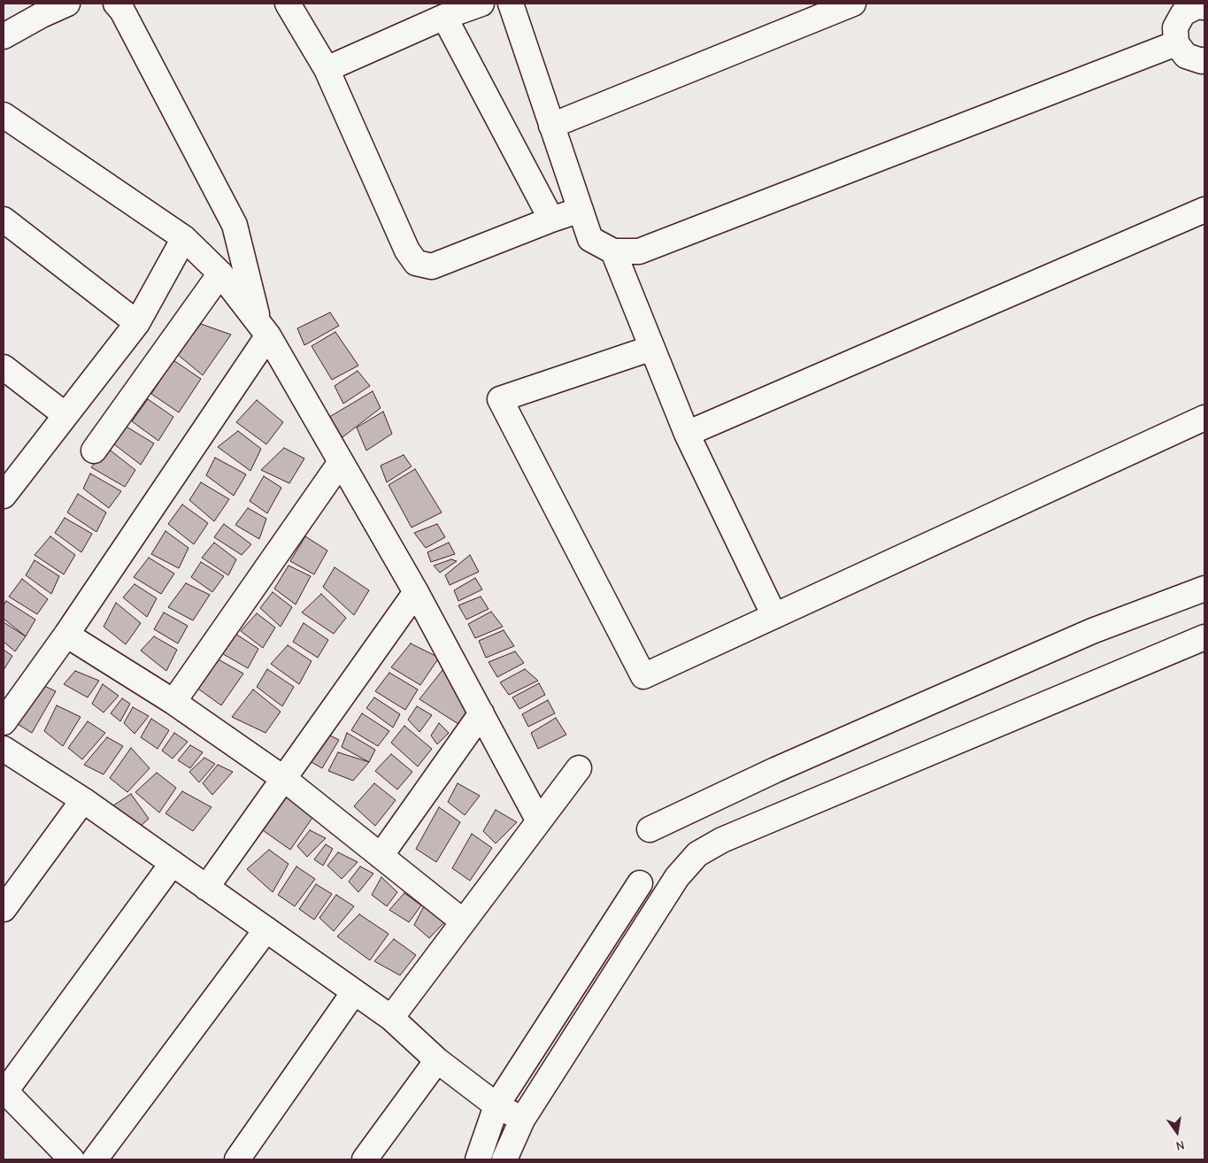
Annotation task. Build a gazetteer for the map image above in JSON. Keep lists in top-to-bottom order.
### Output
{
  "north": "bottom"
}
